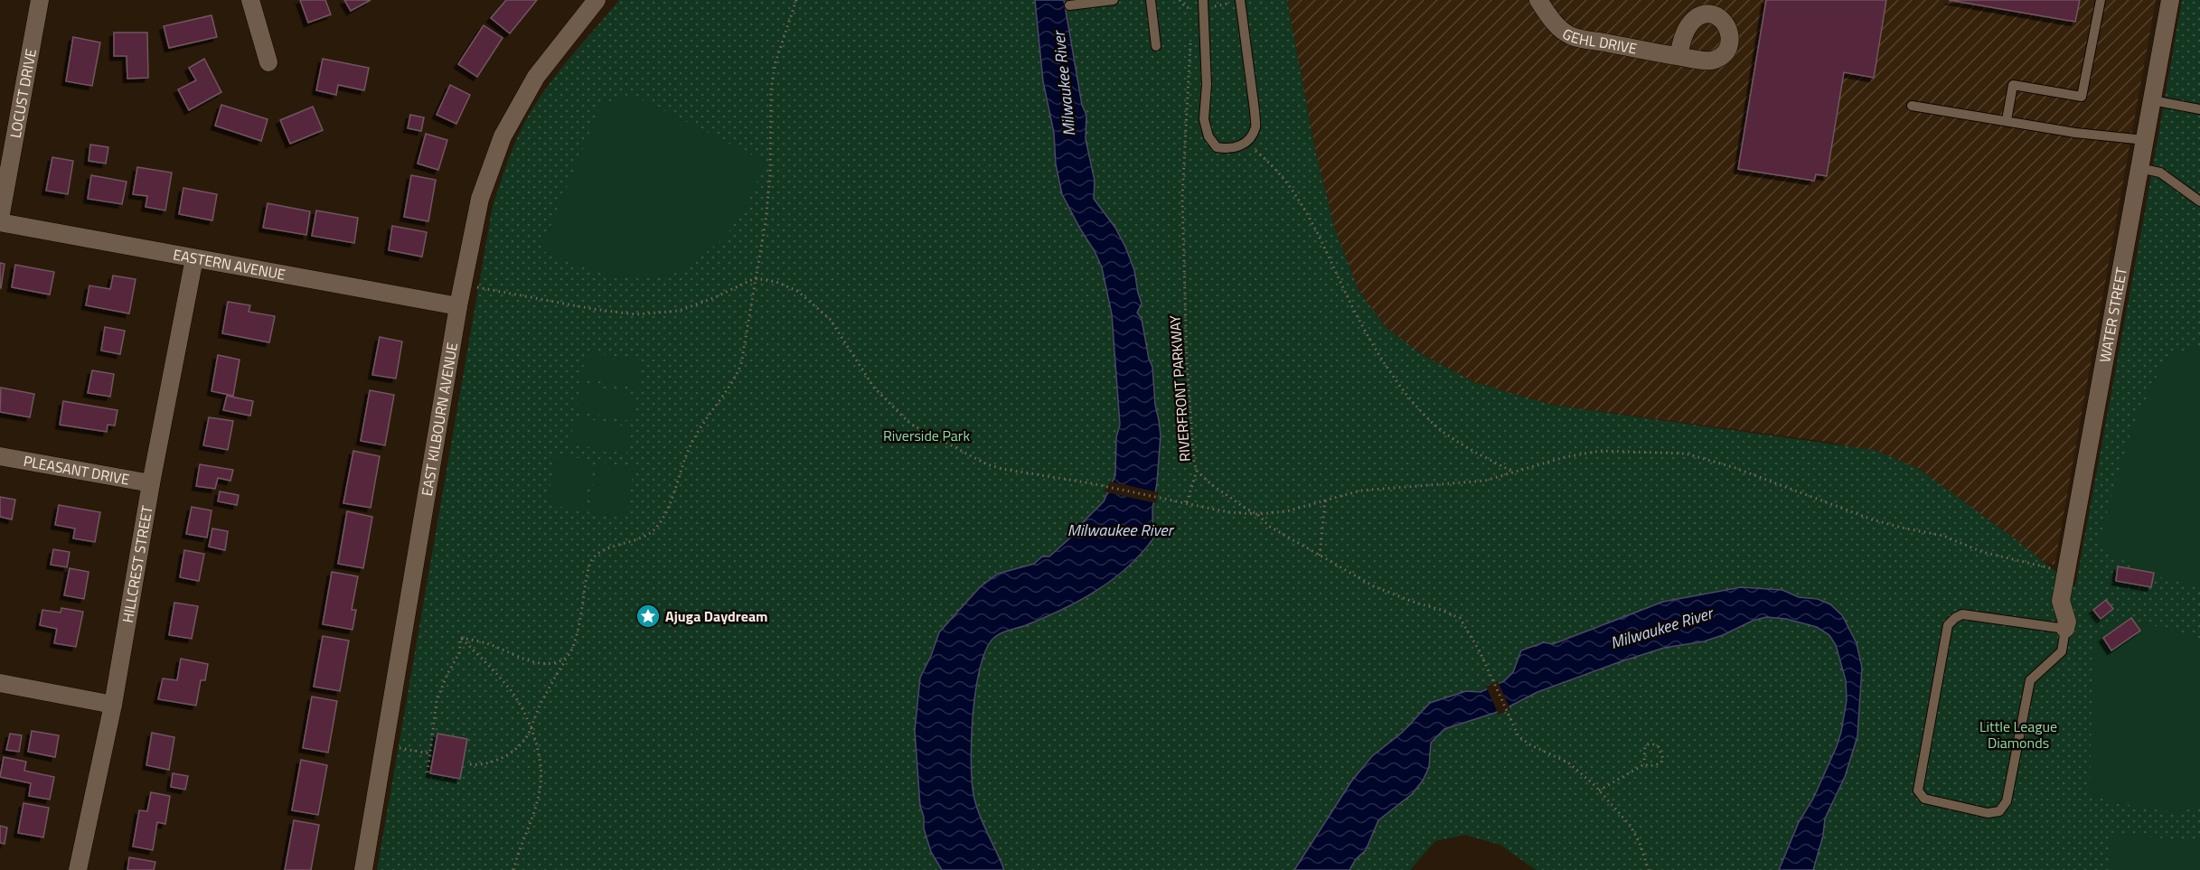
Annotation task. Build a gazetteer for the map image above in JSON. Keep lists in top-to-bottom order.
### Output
{
  "streets": {
    "street": [
      "GEHL DRIVE",
      "LOCUST DRIVE",
      "EASTERN AVENUE",
      "WATER STREET",
      "EAST KILBOURN AVENUE",
      "PLEASANT DRIVE",
      "HILLCREST STREET"
    ],
    "path": ["RIVERFRONT PARKWAY"]
  },
  "crossings": [
    ["LOCUST DRIVE", "EASTERN AVENUE"],
    ["EASTERN AVENUE", "EAST KILBOURN AVENUE"],
    ["EASTERN AVENUE", "HILLCREST STREET"],
    ["PLEASANT DRIVE", "HILLCREST STREET"]
  ],
  "water": ["Milwaukee River"],
  "parks": ["Riverside Park", "Little League Diamonds"],
  "places": {
    "place": ["Ajuga Daydream"]
  }
}
